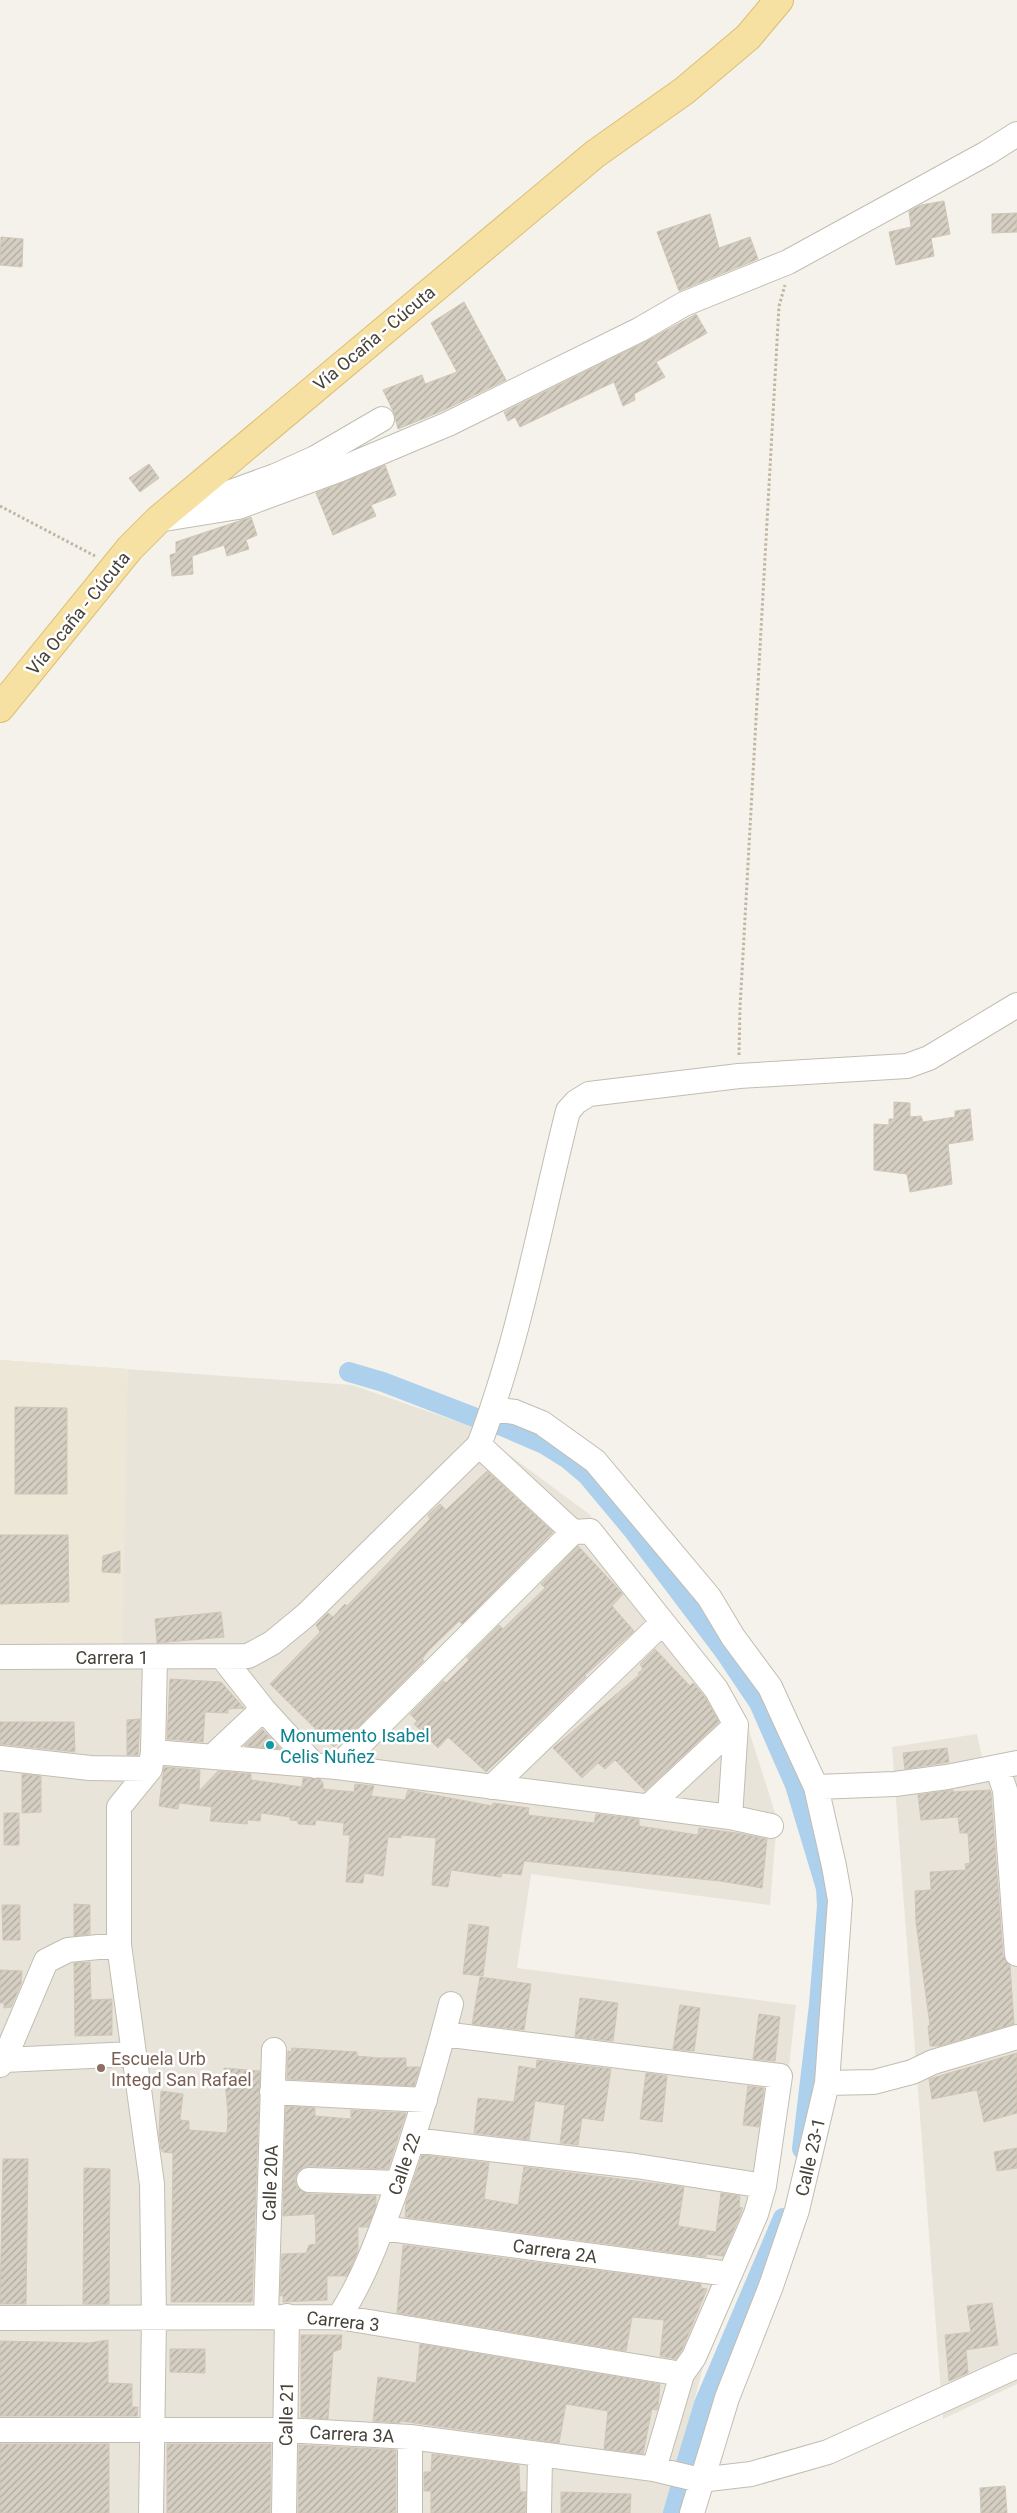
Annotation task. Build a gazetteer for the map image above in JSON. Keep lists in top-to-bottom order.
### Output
{
  "streets": {
    "main road": ["Vía Ocaña - Cúcuta"],
    "street": [
      "Carrera 1",
      "Calle 23-1",
      "Calle 22",
      "Calle 20A",
      "Carrera 2A",
      "Carrera 3",
      "Calle 21",
      "Carrera 3A"
    ]
  },
  "crossings": [
    ["Calle 23-1", "Carrera 3A"],
    ["Calle 22", "Carrera 2A"],
    ["Calle 22", "Carrera 3"],
    ["Calle 20A", "Carrera 3"],
    ["Calle 20A", "Calle 21"],
    ["Carrera 3", "Calle 21"],
    ["Calle 21", "Carrera 3A"]
  ],
  "places": ["Monumento Isabel Celis Nuñez", "Escuela Urb Integd San Rafael"]
}
